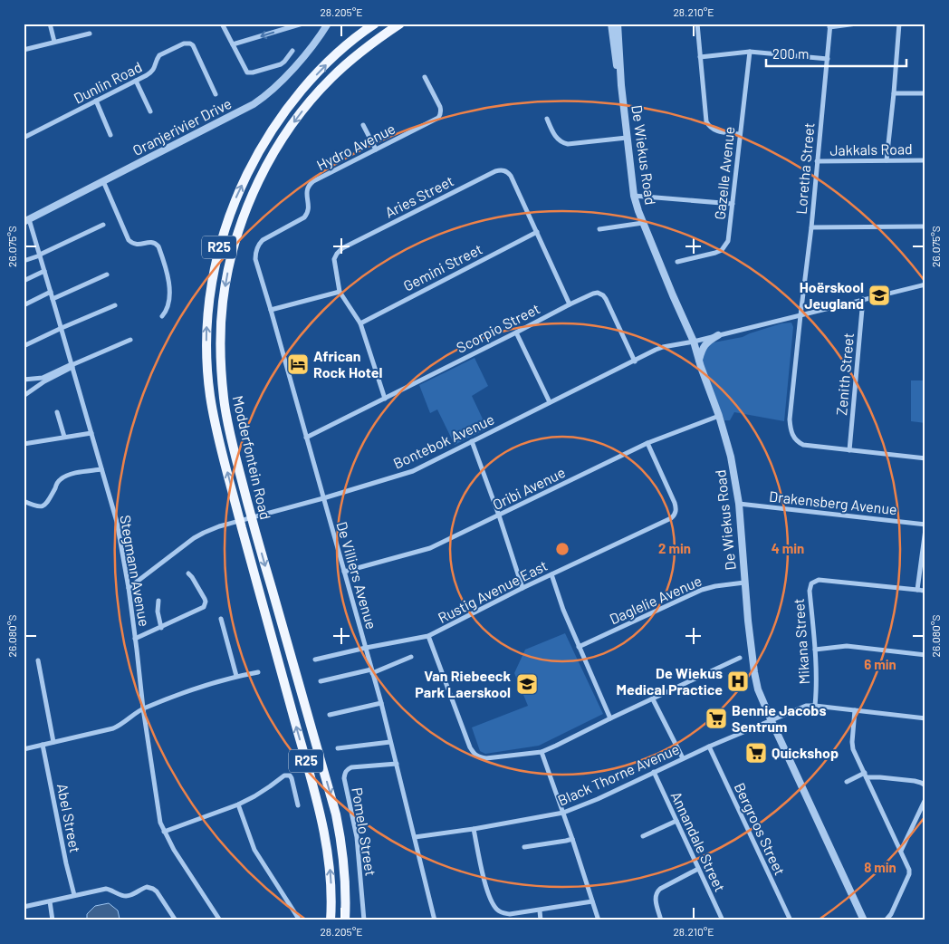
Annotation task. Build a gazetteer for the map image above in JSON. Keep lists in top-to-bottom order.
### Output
{
  "streets": {
    "main road": ["R25", "Modderfontein Road"],
    "street": [
      "Dunlin Road",
      "Oranjerivier Drive",
      "Hydro Avenue",
      "Jakkals Road",
      "De Wiekus Road",
      "Loretha Street",
      "Gazelle Avenue",
      "Aries Street",
      "Gemini Street",
      "Scorpio Street",
      "Zenith Street",
      "Bontebok Avenue",
      "Oribi Avenue",
      "Drakensberg Avenue",
      "Stegmann Avenue",
      "De Villiers Avenue",
      "Rustig Avenue East",
      "Daglelie Avenue",
      "Mikana Street",
      "Black Thorne Avenue",
      "Abel Street",
      "Bergroos Street",
      "Pomelo Street",
      "Annandale Street"
    ]
  },
  "crossings": [
    ["Oranjerivier Drive", "Stegmann Avenue"],
    ["Hydro Avenue", "De Villiers Avenue"],
    ["Jakkals Road", "Loretha Street"],
    ["De Wiekus Road", "Bontebok Avenue"],
    ["De Wiekus Road", "Oribi Avenue"],
    ["De Wiekus Road", "Drakensberg Avenue"],
    ["De Wiekus Road", "Daglelie Avenue"],
    ["De Wiekus Road", "Black Thorne Avenue"],
    ["Loretha Street", "Zenith Street"],
    ["Loretha Street", "Bontebok Avenue"],
    ["Aries Street", "Gemini Street"],
    ["Scorpio Street", "Bontebok Avenue"],
    ["Scorpio Street", "De Villiers Avenue"],
    ["Zenith Street", "Bontebok Avenue"],
    ["Bontebok Avenue", "Modderfontein Road"],
    ["Bontebok Avenue", "Stegmann Avenue"],
    ["Bontebok Avenue", "De Villiers Avenue"],
    ["Oribi Avenue", "De Villiers Avenue"],
    ["Oribi Avenue", "Rustig Avenue East"],
    ["De Villiers Avenue", "Rustig Avenue East"],
    ["De Villiers Avenue", "Black Thorne Avenue"],
    ["De Villiers Avenue", "Pomelo Street"],
    ["Mikana Street", "Black Thorne Avenue"],
    ["Black Thorne Avenue", "Bergroos Street"],
    ["Black Thorne Avenue", "Annandale Street"]
  ],
  "places": {
    "school or university": ["Hoërskool Jeugland", "Van Riebeeck Park Laerskool"],
    "hotel": ["African Rock Hotel"],
    "hospital": ["De Wiekus Medical Practice"],
    "supermarket": ["Bennie Jacobs Sentrum", "Quickshop"]
  },
  "scale_bar": "200 m",
  "coordinates": [
    "28.205°E",
    "28.210°E",
    "26.075°S",
    "26.080°S"
  ],
  "rings": [
    "2 min",
    "4 min",
    "6 min",
    "8 min"
  ]
}
